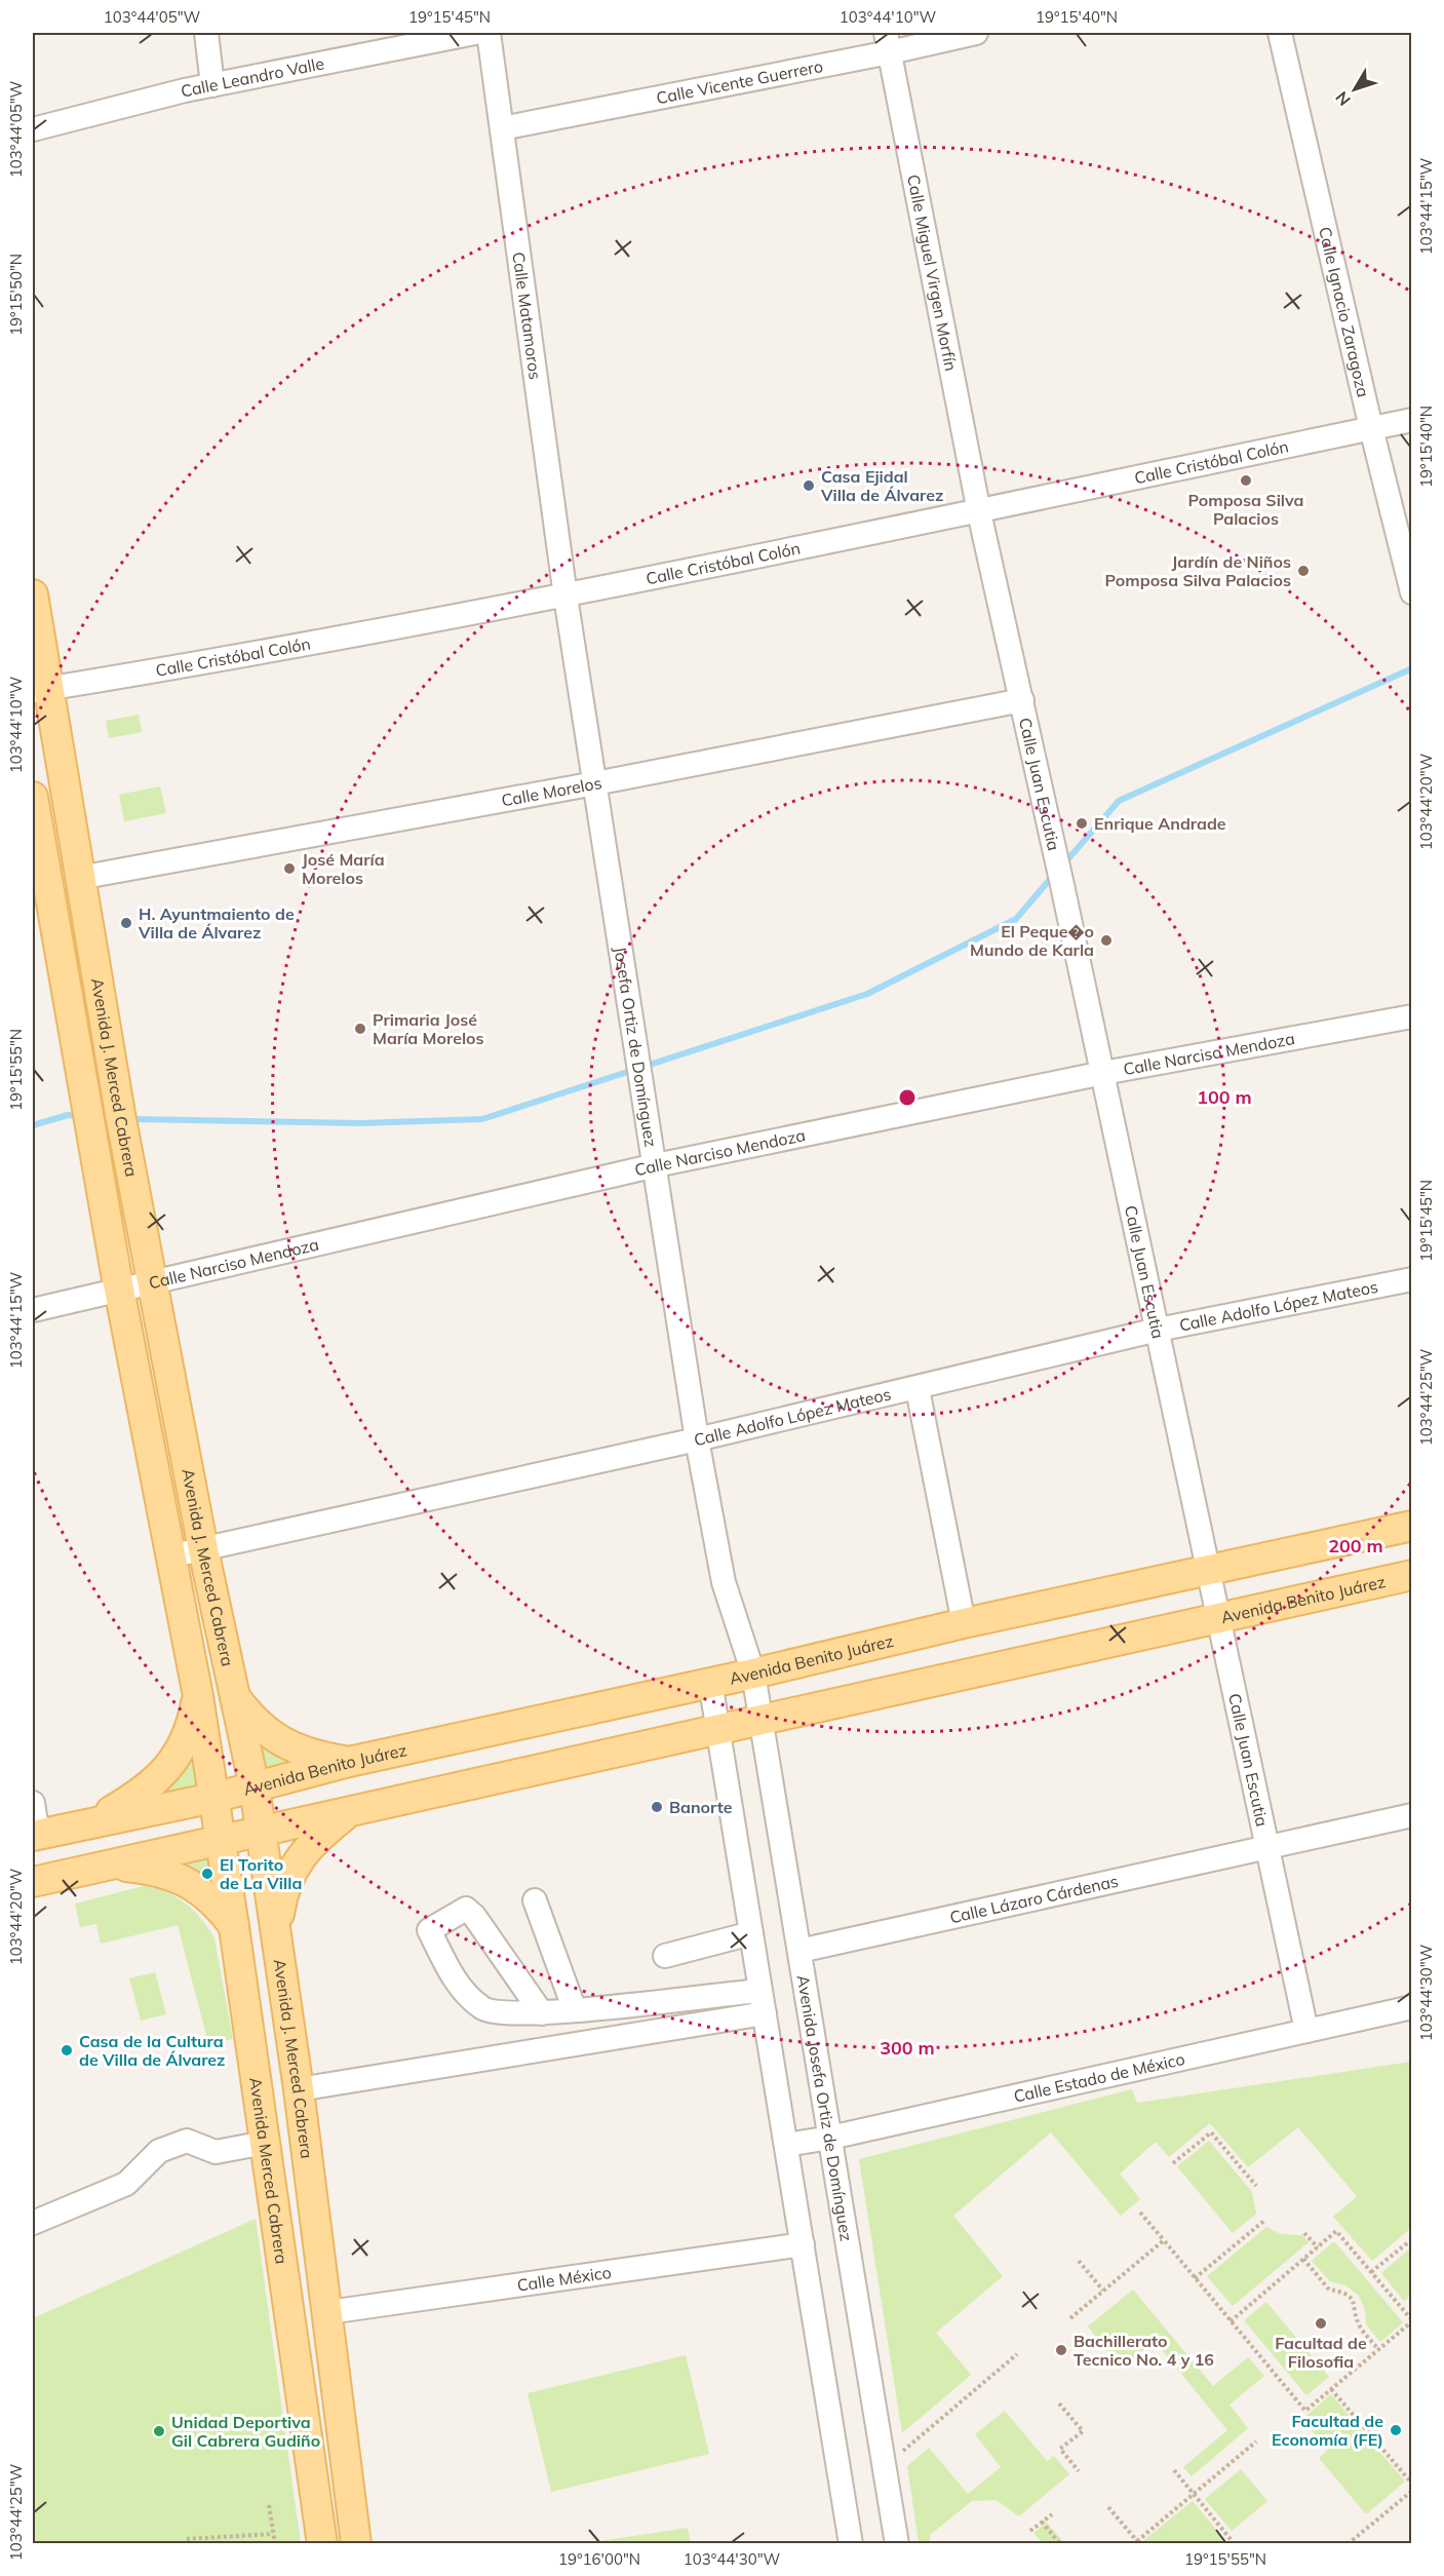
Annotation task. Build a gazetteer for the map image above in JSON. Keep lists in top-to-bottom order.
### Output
{
  "streets": {
    "main road": ["Avenida J. Merced Cabrera", "Avenida Benito Juárez", "Avenida Merced Cabrera"],
    "street": [
      "Calle Leandro Valle",
      "Calle Vicente Guerrero",
      "Calle Miguel Virgen Morfín",
      "Calle Ignacio Zaragoza",
      "Calle Matamoros",
      "Calle Cristóbal Colón",
      "Calle Juan Escutia",
      "Calle Morelos",
      "Josefa Ortiz de Domínguez",
      "Calle Narciso Mendoza",
      "Calle Adolfo López Mateos",
      "Calle Lázaro Cárdenas",
      "Calle Estado de México",
      "Avenida Josefa Ortiz de Domínguez",
      "Calle México"
    ]
  },
  "crossings": [
    ["Calle Vicente Guerrero", "Calle Miguel Virgen Morfín"],
    ["Calle Vicente Guerrero", "Calle Matamoros"],
    ["Calle Miguel Virgen Morfín", "Calle Cristóbal Colón"],
    ["Calle Miguel Virgen Morfín", "Calle Juan Escutia"],
    ["Calle Ignacio Zaragoza", "Calle Cristóbal Colón"],
    ["Calle Matamoros", "Calle Cristóbal Colón"],
    ["Calle Matamoros", "Josefa Ortiz de Domínguez"],
    ["Calle Cristóbal Colón", "Calle Juan Escutia"],
    ["Calle Cristóbal Colón", "Josefa Ortiz de Domínguez"],
    ["Calle Cristóbal Colón", "Avenida J. Merced Cabrera"],
    ["Calle Juan Escutia", "Calle Morelos"],
    ["Calle Juan Escutia", "Calle Narciso Mendoza"],
    ["Calle Juan Escutia", "Calle Adolfo López Mateos"],
    ["Calle Juan Escutia", "Avenida Benito Juárez"],
    ["Calle Juan Escutia", "Calle Lázaro Cárdenas"],
    ["Calle Juan Escutia", "Calle Estado de México"],
    ["Calle Morelos", "Josefa Ortiz de Domínguez"],
    ["Calle Morelos", "Avenida J. Merced Cabrera"],
    ["Josefa Ortiz de Domínguez", "Calle Narciso Mendoza"],
    ["Josefa Ortiz de Domínguez", "Calle Adolfo López Mateos"],
    ["Josefa Ortiz de Domínguez", "Avenida Benito Juárez"],
    ["Josefa Ortiz de Domínguez", "Avenida Josefa Ortiz de Domínguez"],
    ["Calle Narciso Mendoza", "Avenida J. Merced Cabrera"],
    ["Avenida J. Merced Cabrera", "Calle Adolfo López Mateos"],
    ["Avenida J. Merced Cabrera", "Avenida Benito Juárez"],
    ["Avenida J. Merced Cabrera", "Avenida Merced Cabrera"],
    ["Avenida J. Merced Cabrera", "Calle México"],
    ["Avenida Benito Juárez", "Avenida Josefa Ortiz de Domínguez"],
    ["Avenida Benito Juárez", "Avenida Merced Cabrera"],
    ["Calle Lázaro Cárdenas", "Avenida Josefa Ortiz de Domínguez"],
    ["Calle Estado de México", "Avenida Josefa Ortiz de Domínguez"]
  ],
  "places": [
    "Pomposa Silva Palacios",
    "Casa Ejidal Villa de Álvarez",
    "Jardín de Niños Pomposa Silva Palacios",
    "Enrique Andrade",
    "José María Morelos",
    "H. Ayuntmaiento de Villa de Álvarez",
    "El Peque�o Mundo de Karla",
    "Primaria José María Morelos",
    "Banorte",
    "El Torito de La Villa",
    "Casa de la Cultura de Villa de Álvarez",
    "Facultad de Filosofia",
    "Bachillerato Tecnico No. 4 y 16",
    "Facultad de Economía (FE)",
    "Unidad Deportiva Gil Cabrera Gudiño"
  ],
  "north": "bottom left",
  "coordinates": [
    "103°44'05\"W",
    "19°15'45\"N",
    "103°44'10\"W",
    "19°15'40\"N",
    "103°44'15\"W",
    "19°15'50\"N",
    "103°44'20\"W",
    "19°15'55\"N",
    "103°44'25\"W",
    "103°44'30\"W",
    "19°16'00\"N"
  ],
  "rings": ["100 m", "200 m", "300 m"]
}
